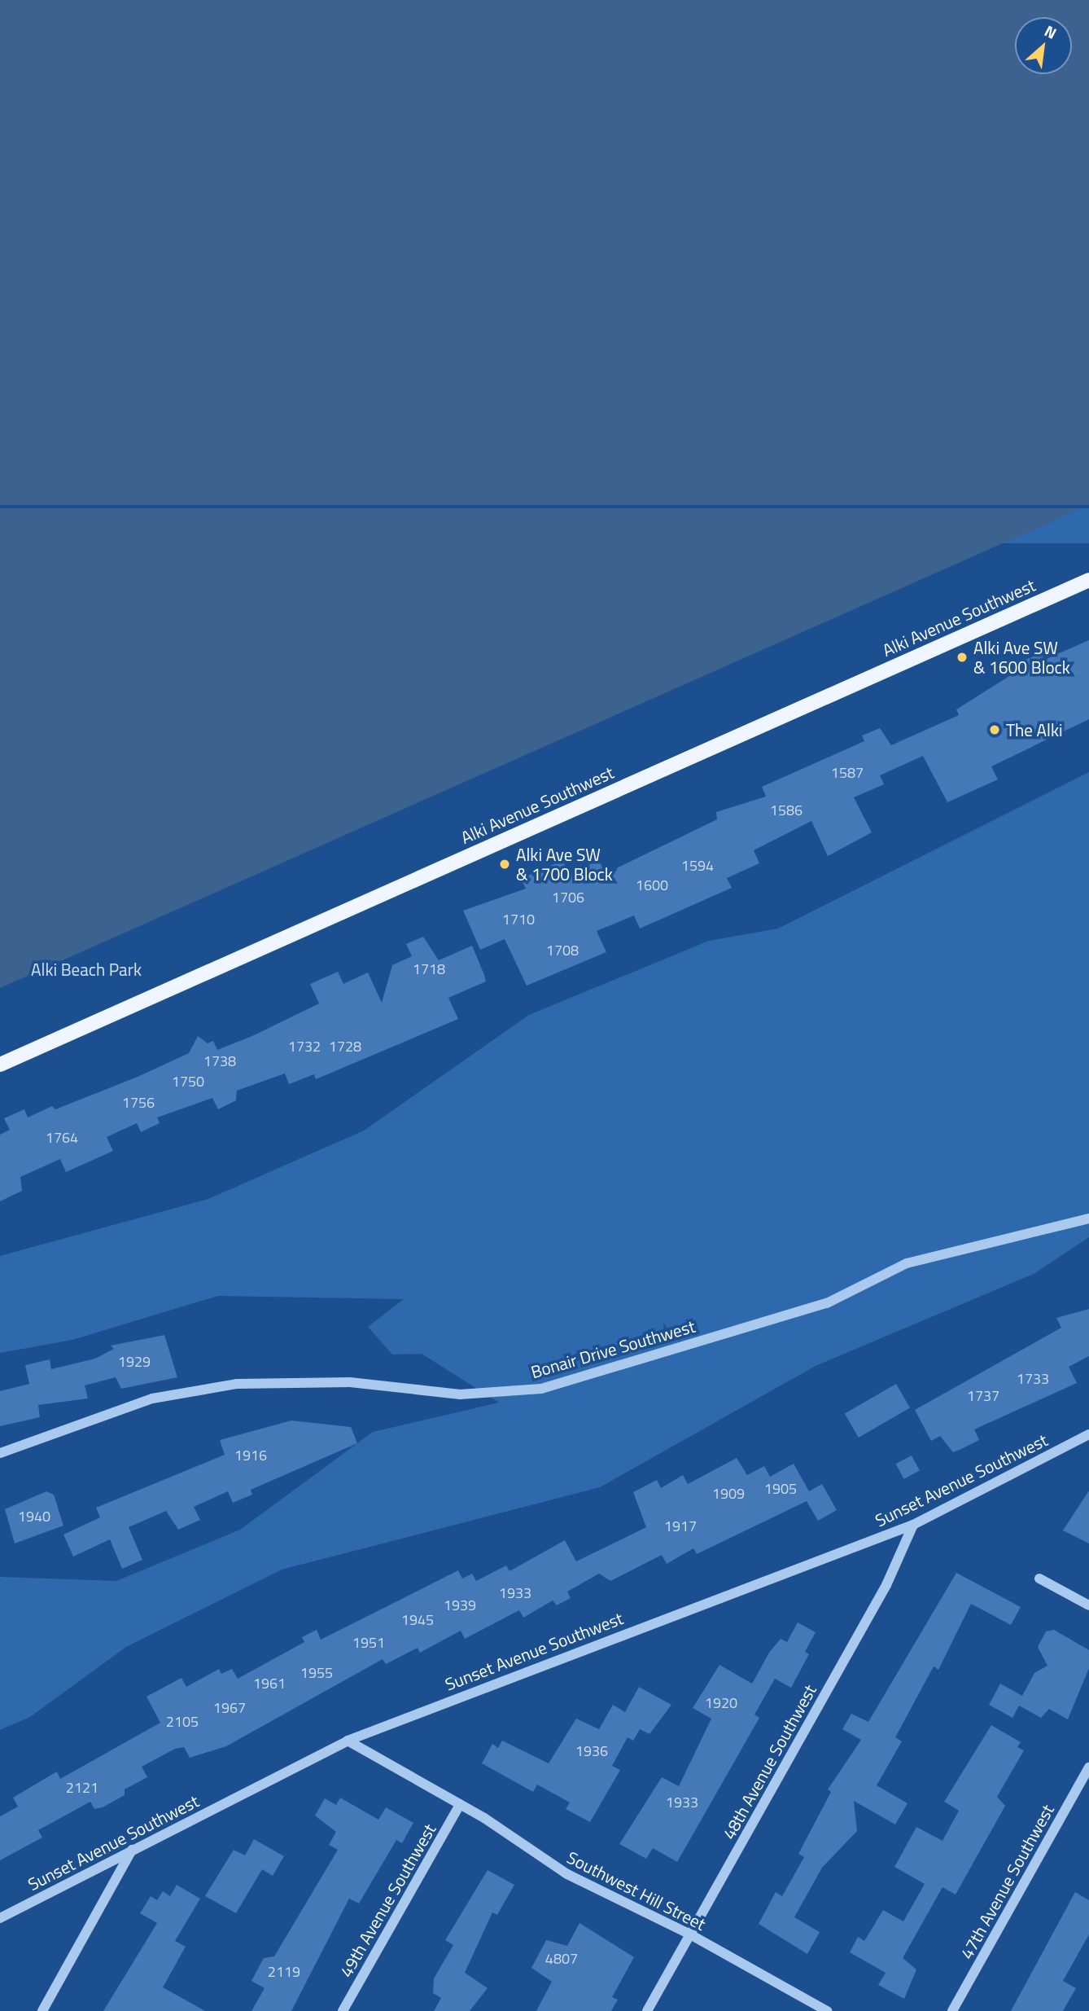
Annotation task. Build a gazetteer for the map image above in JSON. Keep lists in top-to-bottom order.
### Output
{
  "streets": {
    "main road": ["Alki Avenue Southwest"],
    "street": [
      "Bonair Drive Southwest",
      "Sunset Avenue Southwest",
      "48th Avenue Southwest",
      "47th Avenue Southwest",
      "Southwest Hill Street",
      "49th Avenue Southwest"
    ]
  },
  "crossings": [
    ["Sunset Avenue Southwest", "48th Avenue Southwest"],
    ["Sunset Avenue Southwest", "Southwest Hill Street"],
    ["48th Avenue Southwest", "Southwest Hill Street"],
    ["Southwest Hill Street", "49th Avenue Southwest"]
  ],
  "parks": ["Alki Beach Park"],
  "places": ["Alki Ave SW & 1600 Block", "The Alki", "Alki Ave SW & 1700 Block"],
  "house_numbers": [
    "1587",
    "1586",
    "1594",
    "1600",
    "1706",
    "1710",
    "1708",
    "1718",
    "1732",
    "1728",
    "1738",
    "1750",
    "1756",
    "1764",
    "1929",
    "1733",
    "1737",
    "1916",
    "1905",
    "1909",
    "1940",
    "1917",
    "1933",
    "1939",
    "1945",
    "1951",
    "1955",
    "1961",
    "1920",
    "1967",
    "2105",
    "1936",
    "2121",
    "1933",
    "4807",
    "2119"
  ],
  "north": "top right"
}
